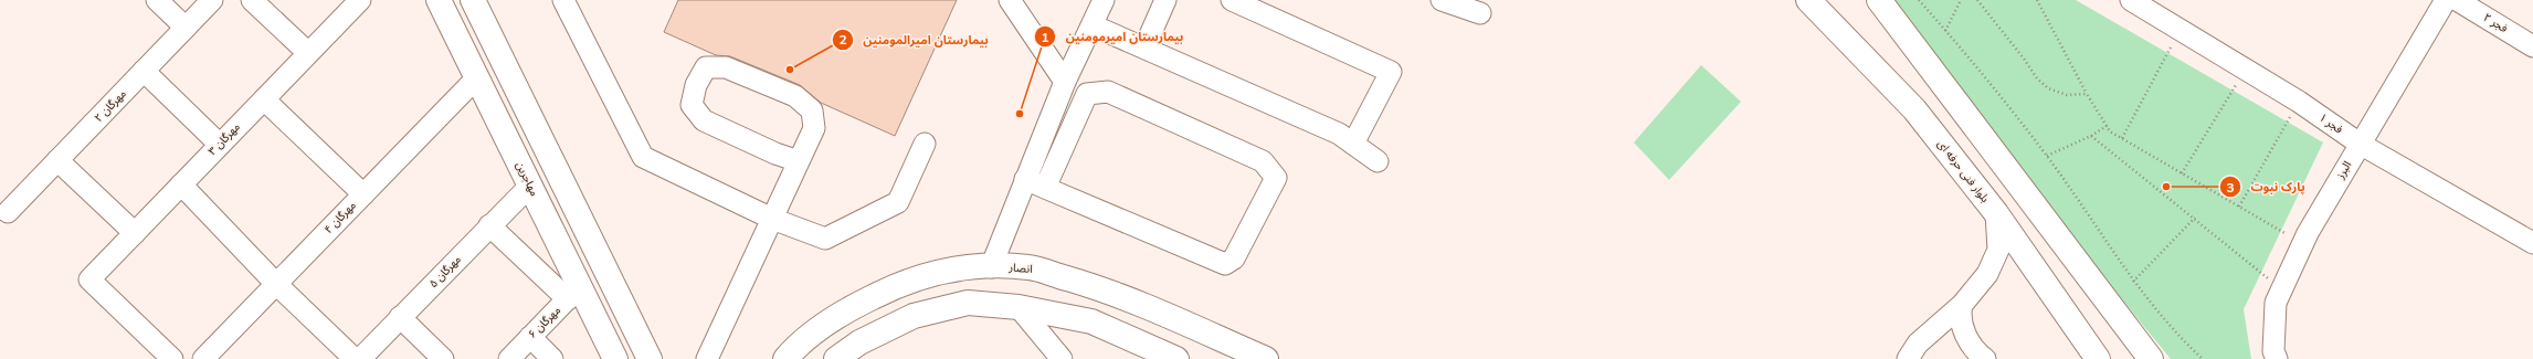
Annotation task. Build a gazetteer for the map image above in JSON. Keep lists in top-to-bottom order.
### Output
{
  "streets": {
    "main road": ["بلوار فنی حرفه ای", "مهاجرین", "انصار"],
    "street": [
      "فجر ۲",
      "مهرگان ۲",
      "فجر ۱",
      "مهرگان ۳",
      "البرز",
      "مهرگان ۴",
      "مهرگان ۵",
      "مهرگان ۶"
    ]
  },
  "crossings": [
    ["فجر ۱", "البرز"],
    ["مهاجرین", "مهرگان ۴"],
    ["مهاجرین", "مهرگان ۵"],
    ["مهاجرین", "مهرگان ۶"]
  ],
  "places": ["بیمارستان امیرالمومنین", "بیمارستان امیرمومنین", "پارک نبوت"]
}
